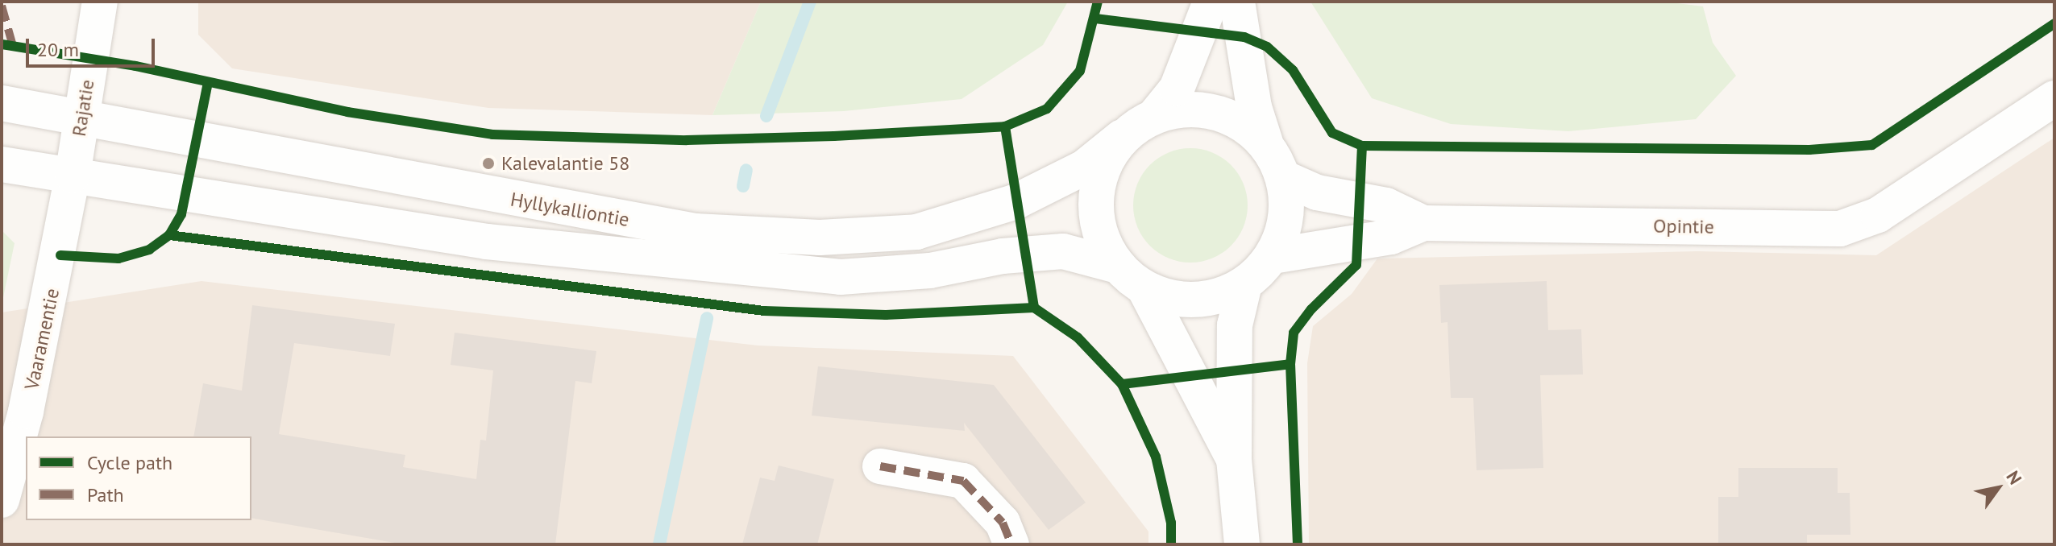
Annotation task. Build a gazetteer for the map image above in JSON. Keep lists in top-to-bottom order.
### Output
{
  "streets": {
    "main road": [
      "Rajatie",
      "Hyllykalliontie",
      "Opintie",
      "Vaaramentie"
    ]
  },
  "crossings": [
    ["Rajatie", "Hyllykalliontie"],
    ["Rajatie", "Vaaramentie"],
    ["Hyllykalliontie", "Opintie"],
    ["Hyllykalliontie", "Vaaramentie"]
  ],
  "places": ["Kalevalantie 58"],
  "legend": ["Cycle path", "Path"],
  "scale_bar": "20 m",
  "north": "top right"
}
